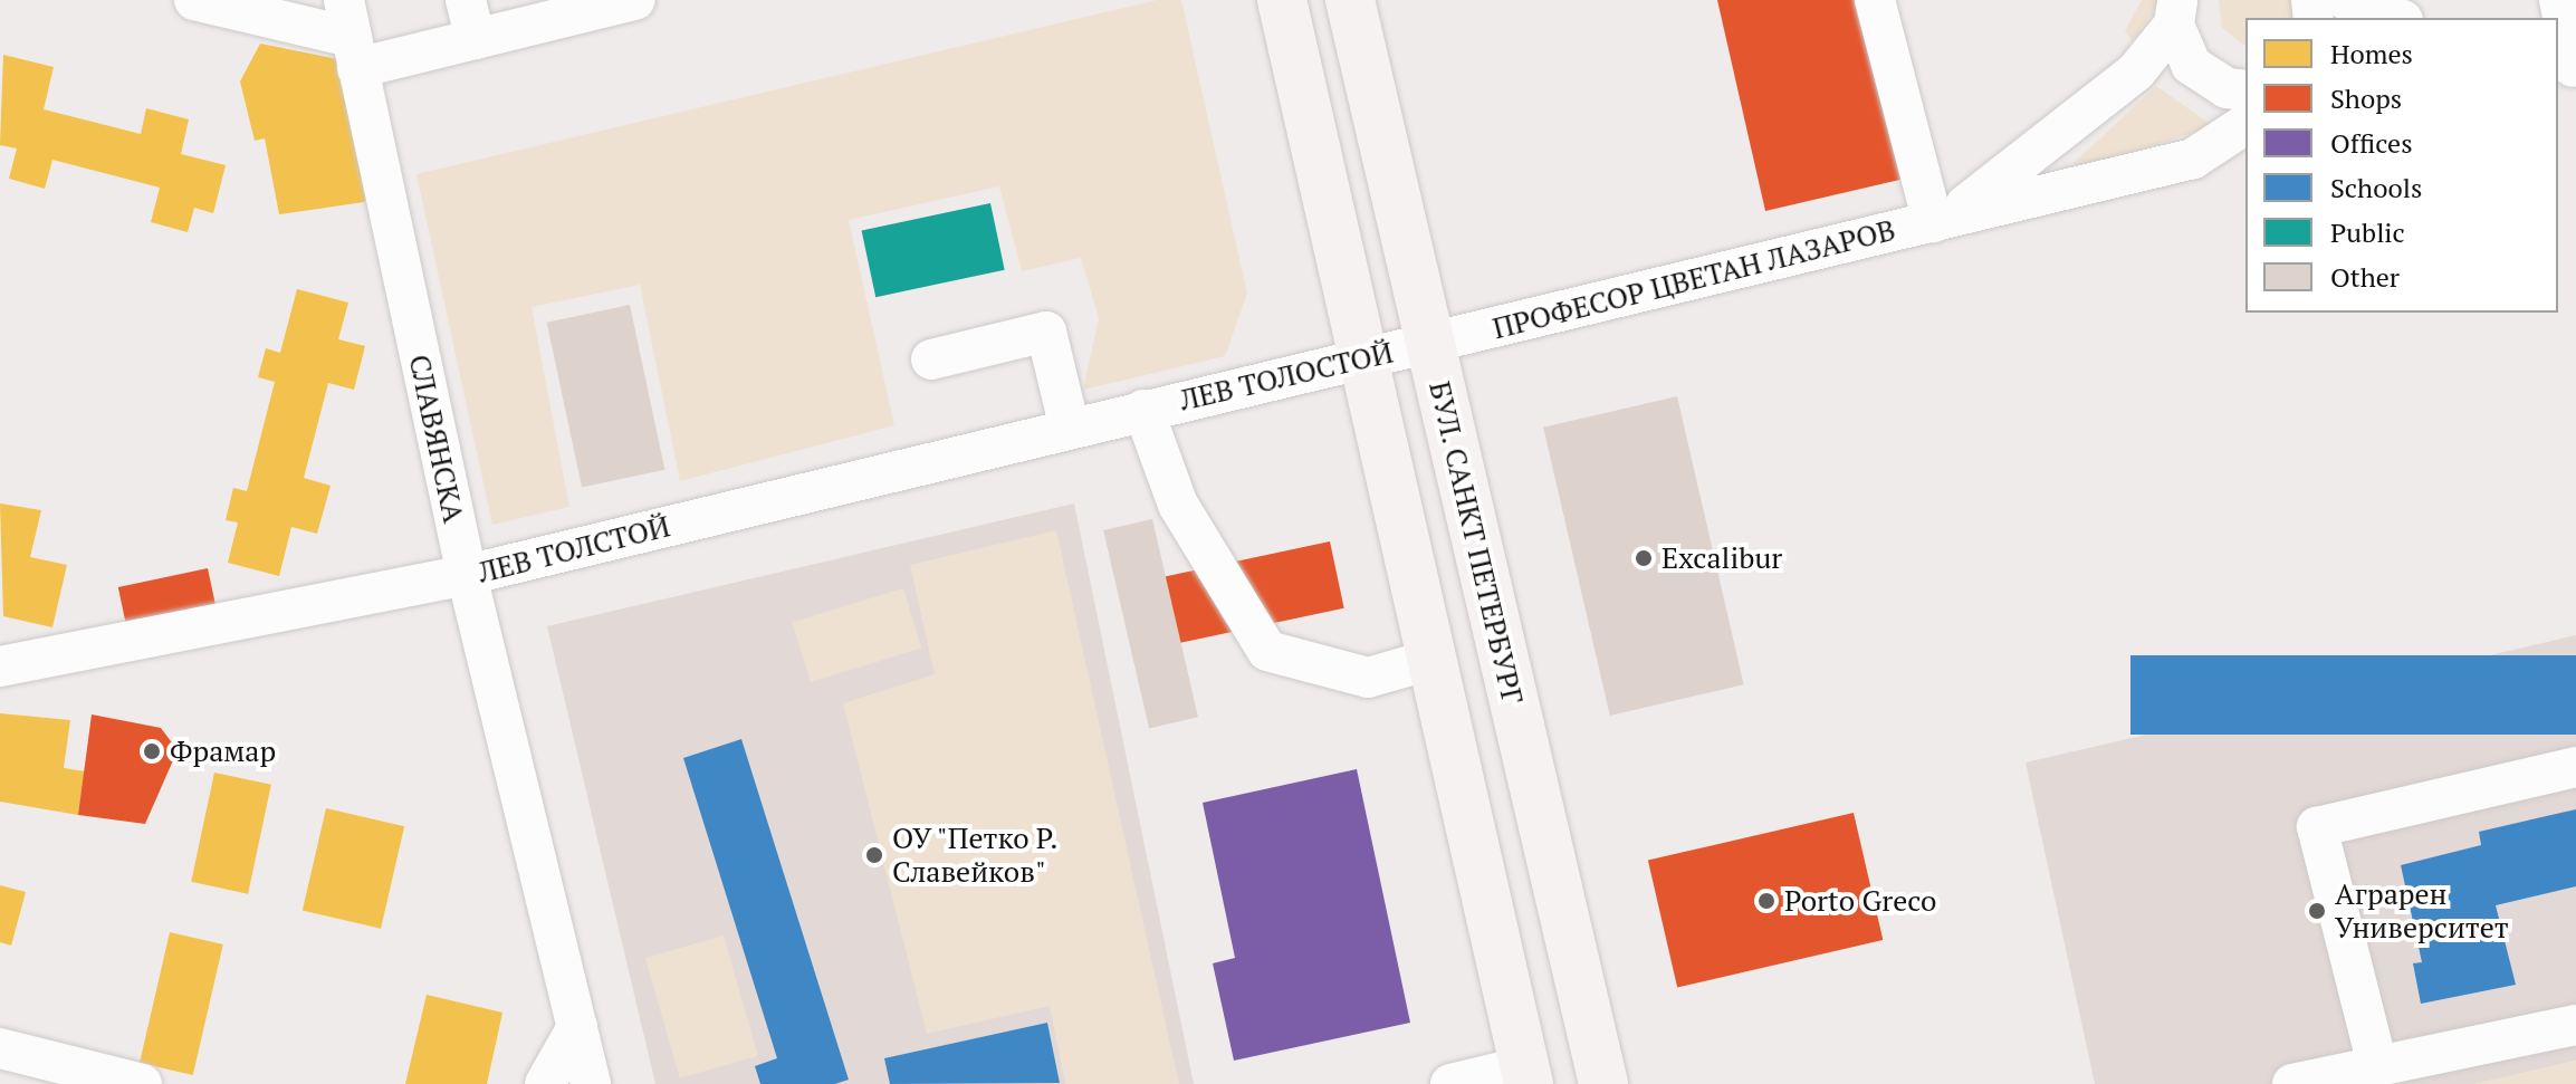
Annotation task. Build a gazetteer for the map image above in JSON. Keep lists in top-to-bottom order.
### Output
{
  "streets": {
    "main road": ["БУЛ. САНКТ ПЕТЕРБУРГ"],
    "street": [
      "ПРОФЕСОР ЦВЕТАН ЛАЗАРОВ",
      "ЛЕВ ТОЛОСТОЙ",
      "СЛАВЯНСКА",
      "ЛЕВ ТОЛСТОЙ"
    ]
  },
  "crossings": [
    ["ПРОФЕСОР ЦВЕТАН ЛАЗАРОВ", "ЛЕВ ТОЛОСТОЙ"],
    ["ПРОФЕСОР ЦВЕТАН ЛАЗАРОВ", "БУЛ. САНКТ ПЕТЕРБУРГ"],
    ["ЛЕВ ТОЛОСТОЙ", "БУЛ. САНКТ ПЕТЕРБУРГ"],
    ["ЛЕВ ТОЛОСТОЙ", "ЛЕВ ТОЛСТОЙ"],
    ["СЛАВЯНСКА", "ЛЕВ ТОЛСТОЙ"]
  ],
  "places": [
    "Excalibur",
    "Фрамар",
    "ОУ \"Петко Р. Славейков\"",
    "Porto Greco",
    "Аграрен Университет"
  ],
  "legend": [
    "Homes",
    "Shops",
    "Offices",
    "Schools",
    "Public",
    "Other"
  ]
}
